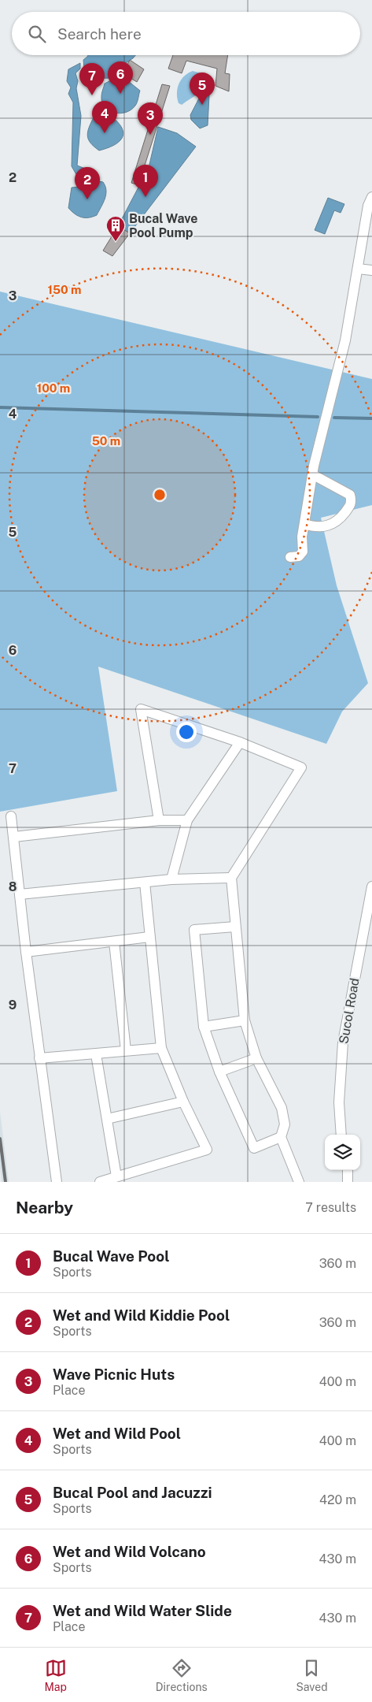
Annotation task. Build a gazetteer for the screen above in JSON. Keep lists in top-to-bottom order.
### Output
{
  "streets": {
    "street": ["Sucol Road"]
  },
  "places": {
    "building": ["Bucal Wave Pool Pump"]
  },
  "page": {
    "search": "Search here",
    "pins": [
      "6",
      "7",
      "5",
      "4",
      "3",
      "1",
      "2"
    ],
    "heading": ["Nearby", "7 results"],
    "list": [
      {
        "mark": "1",
        "name": "Bucal Wave Pool",
        "note": "Sports",
        "value": "360 m"
      },
      {
        "mark": "2",
        "name": "Wet and Wild Kiddie Pool",
        "note": "Sports",
        "value": "360 m"
      },
      {
        "mark": "3",
        "name": "Wave Picnic Huts",
        "note": "Place",
        "value": "400 m"
      },
      {
        "mark": "4",
        "name": "Wet and Wild Pool",
        "note": "Sports",
        "value": "400 m"
      },
      {
        "mark": "5",
        "name": "Bucal Pool and Jacuzzi",
        "note": "Sports",
        "value": "420 m"
      },
      {
        "mark": "6",
        "name": "Wet and Wild Volcano",
        "note": "Sports",
        "value": "430 m"
      },
      {
        "mark": "7",
        "name": "Wet and Wild Water Slide",
        "note": "Place",
        "value": "430 m"
      }
    ],
    "nav": ["Map", "Directions", "Saved"]
  },
  "grid": {
    "rows": [
      "2",
      "3",
      "4",
      "5",
      "6",
      "7",
      "8",
      "9"
    ]
  },
  "rings": ["150 m", "100 m", "50 m"]
}
